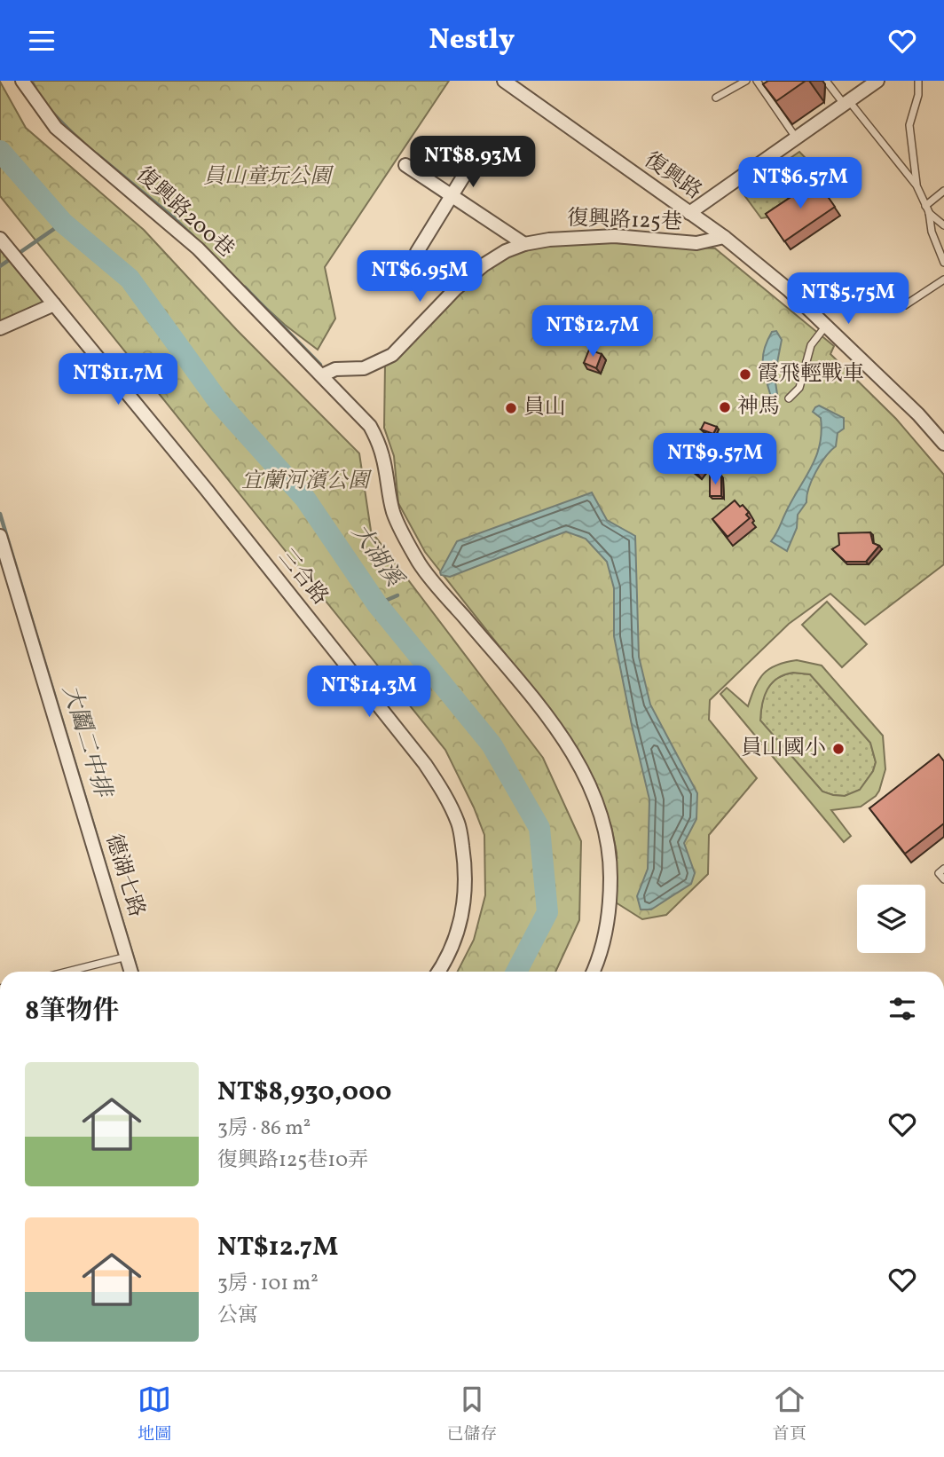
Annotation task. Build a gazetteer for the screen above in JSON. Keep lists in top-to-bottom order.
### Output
{
  "streets": {
    "street": [
      "復興路",
      "復興路200巷",
      "復興路125巷",
      "三合路",
      "德湖七路"
    ]
  },
  "crossings": [
    ["復興路", "復興路125巷"],
    ["復興路200巷", "復興路125巷"]
  ],
  "water": ["大湖溪", "大鬮二中排"],
  "parks": ["員山童玩公園", "宜蘭河濱公園"],
  "places": [
    "霞飛輕戰車",
    "神馬",
    "員山",
    "員山國小"
  ],
  "page": {
    "header": "Nestly",
    "price": [
      "NT$8.93M",
      "NT$6.57M",
      "NT$6.95M",
      "NT$5.75M",
      "NT$12.7M",
      "NT$11.7M",
      "NT$9.57M",
      "NT$14.3M"
    ],
    "heading": "8筆物件",
    "list": [
      {
        "name": "NT$8,930,000",
        "note": "3房 · 86 m² · 復興路125巷10弄"
      },
      {
        "name": "NT$12.7M",
        "note": "3房 · 101 m² · 公寓"
      }
    ],
    "tabs": ["地圖", "已儲存", "首頁"]
  }
}
